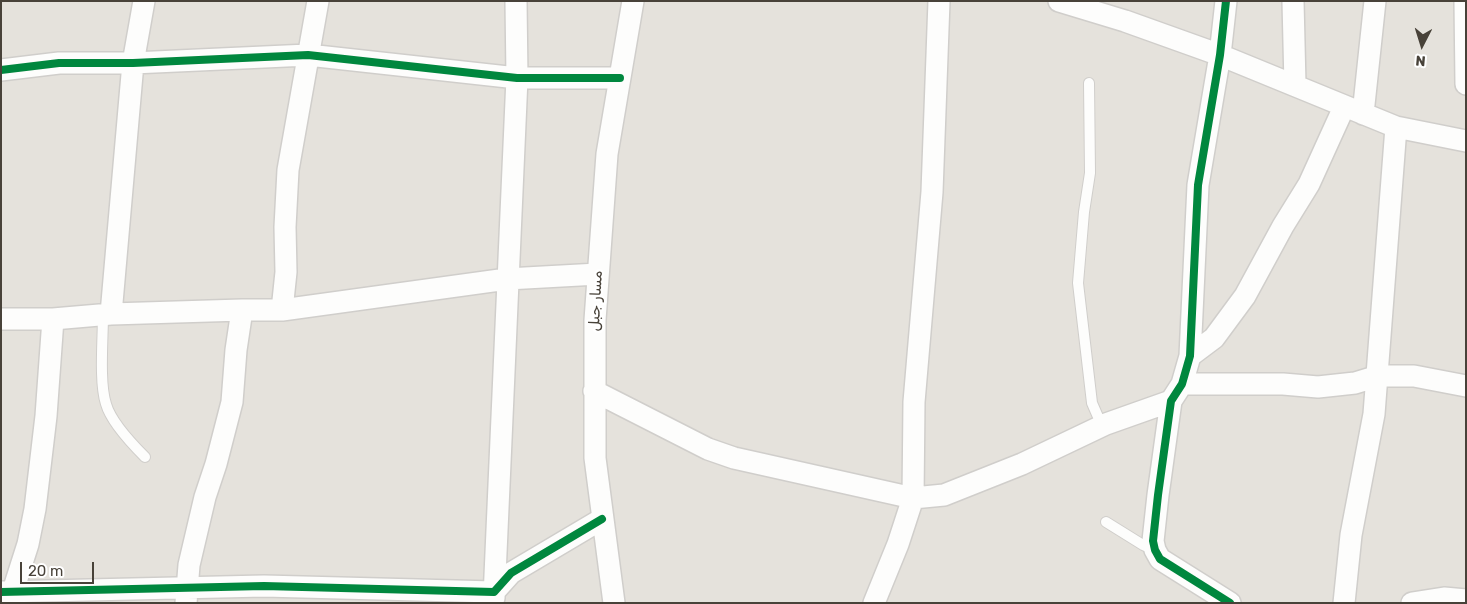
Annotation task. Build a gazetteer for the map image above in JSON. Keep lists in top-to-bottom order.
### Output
{
  "streets": {
    "street": ["مسار جبل"]
  },
  "scale_bar": "20 m",
  "north": "bottom"
}
